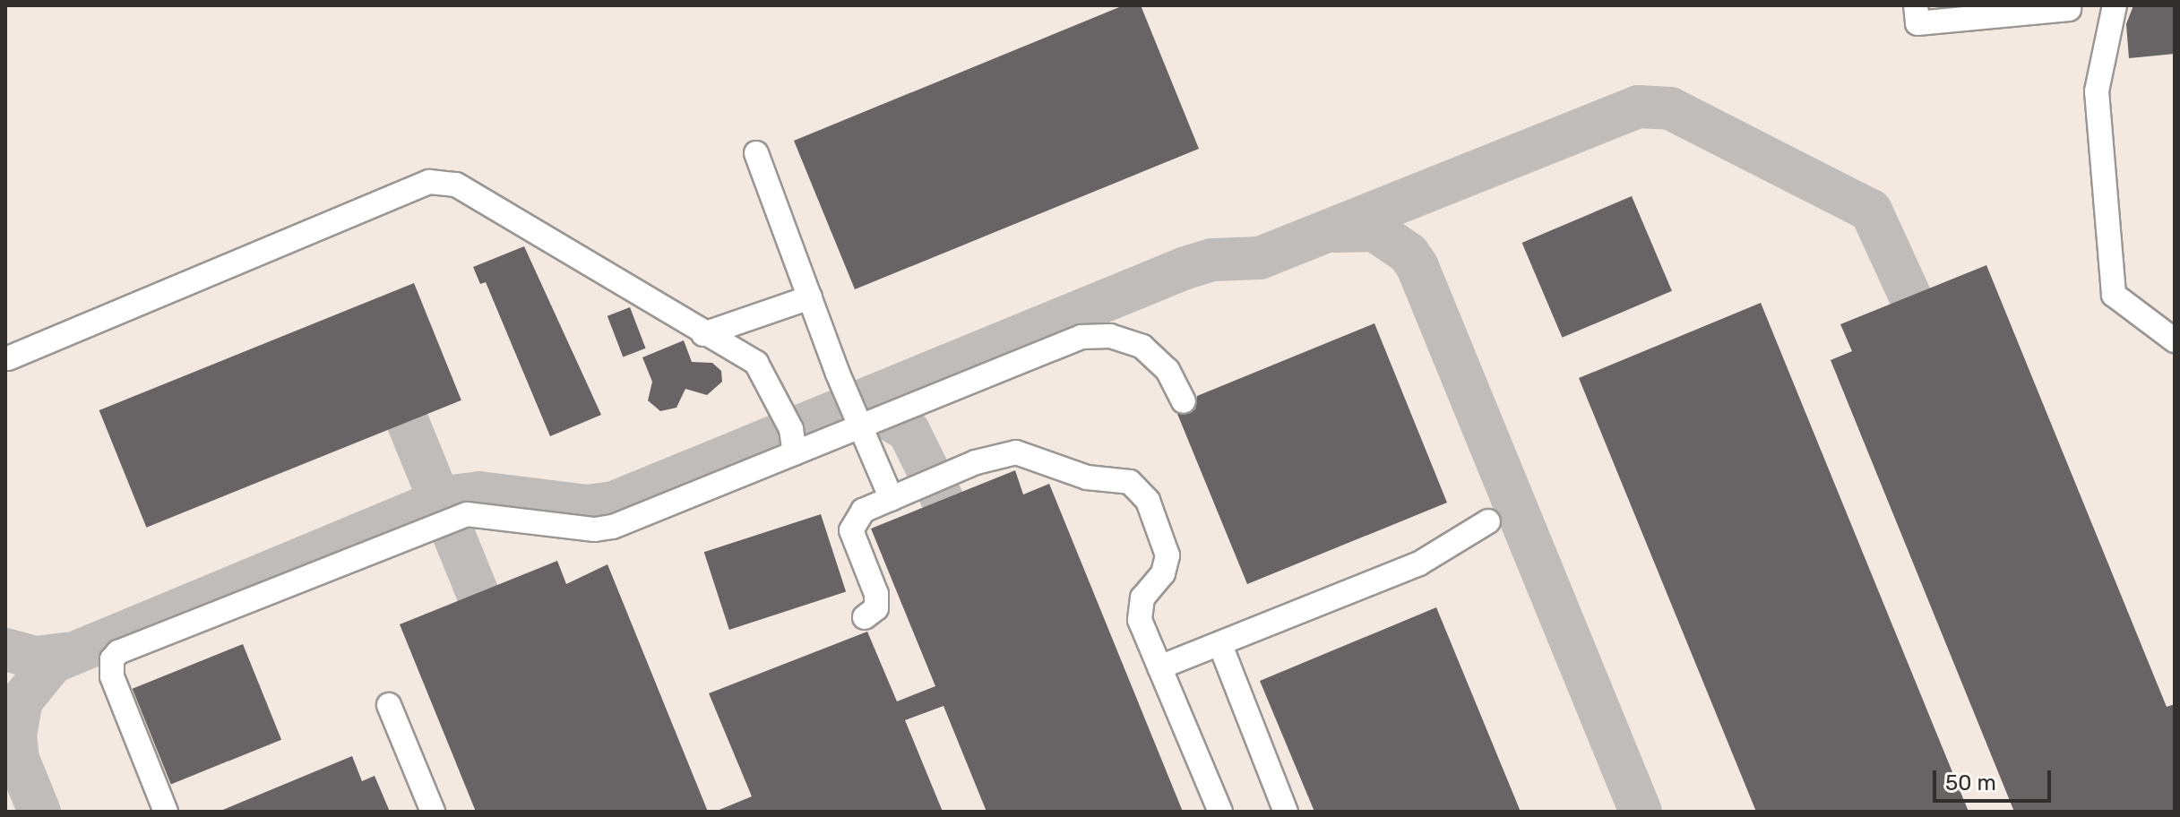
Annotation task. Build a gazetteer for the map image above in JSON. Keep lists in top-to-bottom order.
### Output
{
  "scale_bar": "50 m"
}
